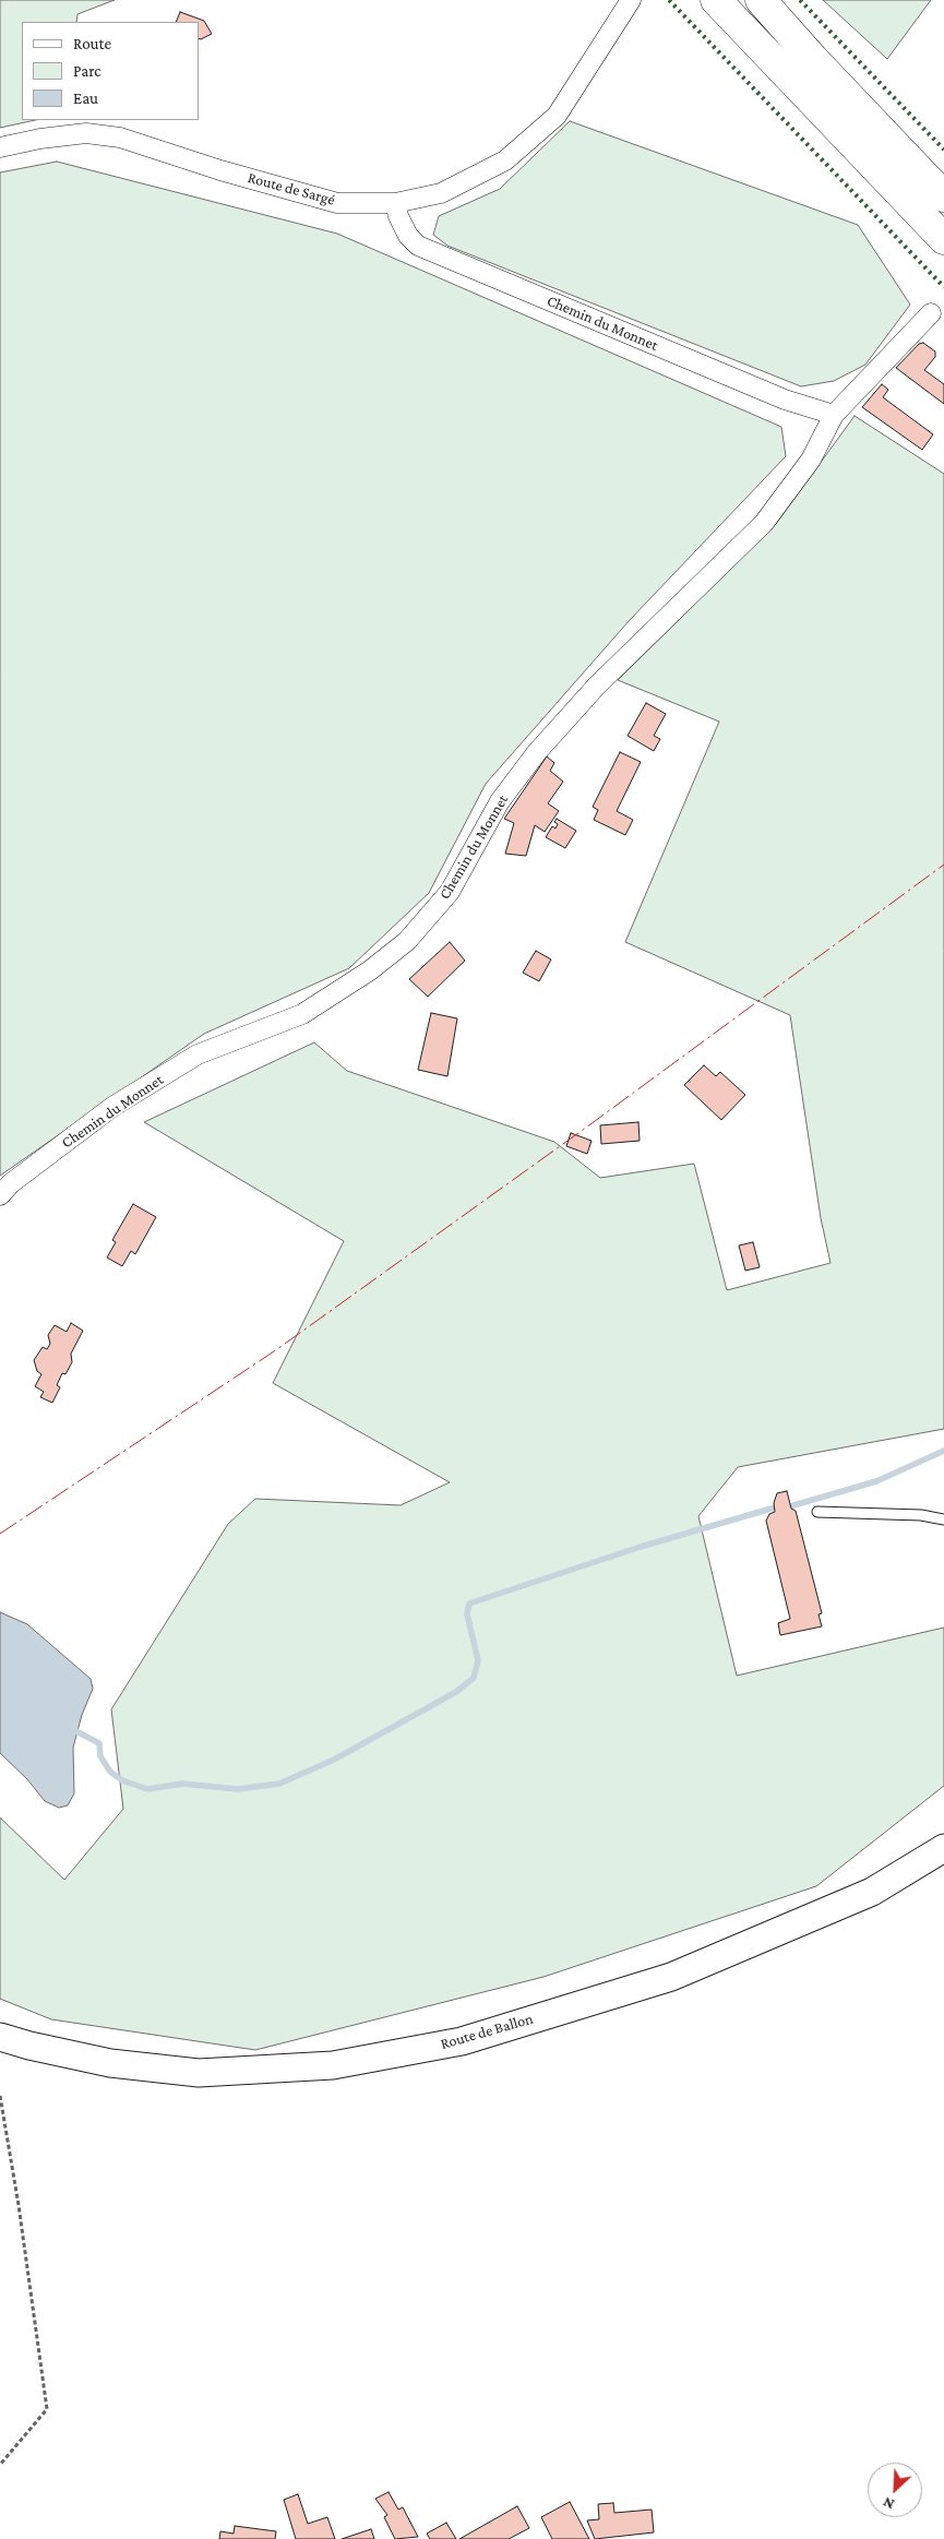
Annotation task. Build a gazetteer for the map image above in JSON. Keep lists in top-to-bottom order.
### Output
{
  "streets": {
    "main road": ["Route de Ballon"],
    "street": ["Route de Sargé", "Chemin du Monnet"]
  },
  "crossings": [
    ["Route de Sargé", "Chemin du Monnet"]
  ],
  "legend": ["Route", "Parc", "Eau"],
  "north": "bottom left"
}
